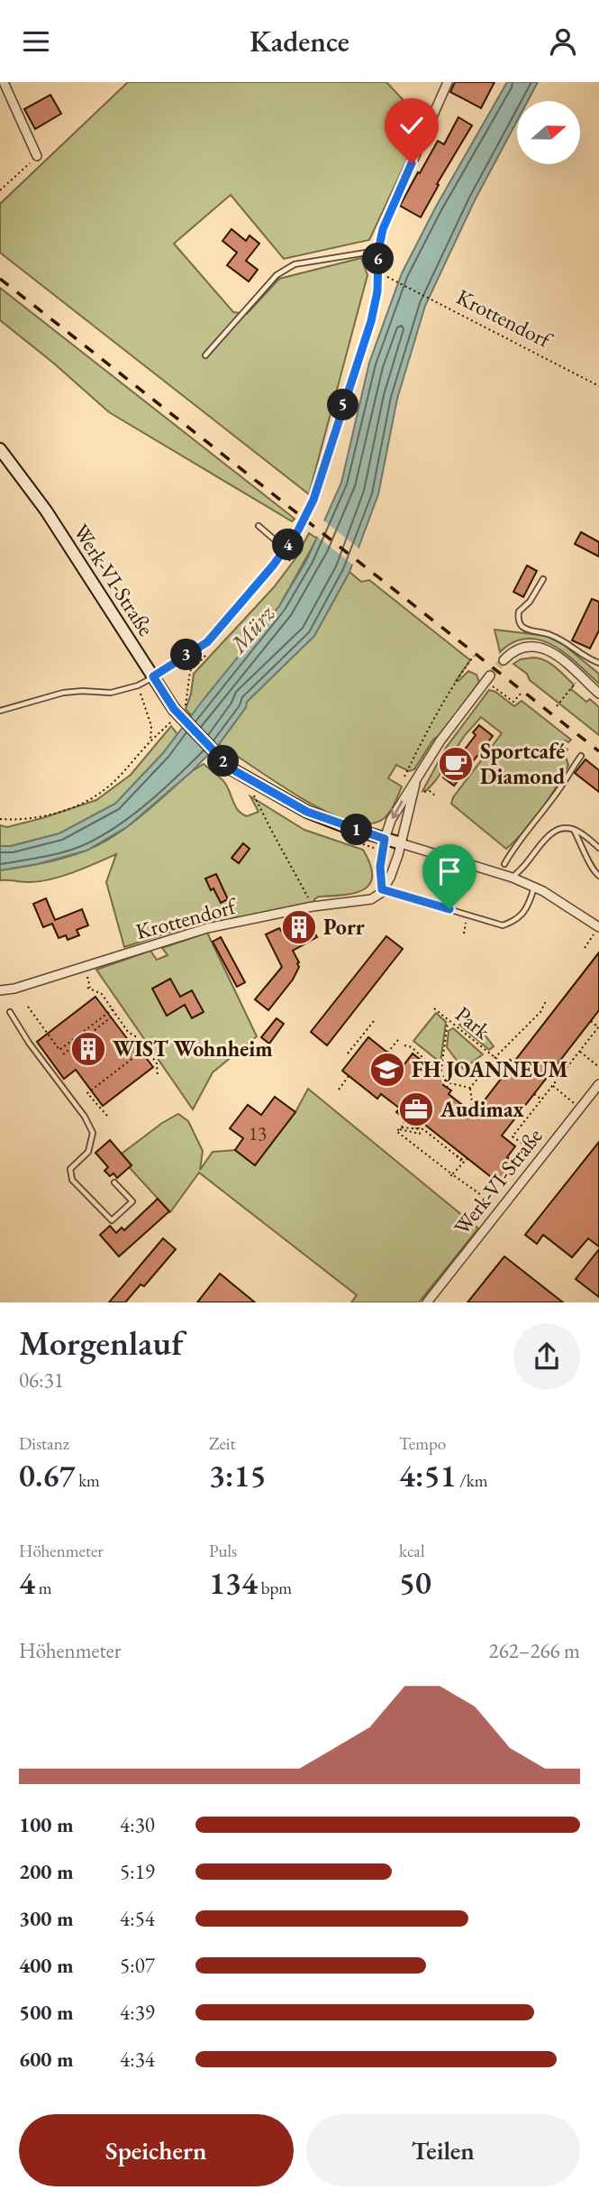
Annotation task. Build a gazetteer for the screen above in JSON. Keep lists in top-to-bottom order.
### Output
{
  "streets": {
    "main road": ["Werk-VI-Straße"],
    "street": ["Krottendorf"],
    "path": ["Park"]
  },
  "water": ["Mürz"],
  "places": {
    "cafe": ["Sportcafé Diamond"],
    "building": ["Porr", "WIST Wohnheim"],
    "school or university": ["FH JOANNEUM"],
    "office": ["Audimax"]
  },
  "house_numbers": ["13"],
  "north": "right",
  "page": {
    "header": "Kadence",
    "pins": [
      "6",
      "5",
      "4",
      "3",
      "2",
      "1"
    ],
    "heading": ["Morgenlauf", "06:31"],
    "stats": [
      ["Distanz", "0.67 km"],
      ["Zeit", "3:15"],
      ["Tempo", "4:51 /km"],
      ["Höhenmeter", "4 m"],
      ["Puls", "134 bpm"],
      ["kcal", "50"]
    ],
    "chart": ["Höhenmeter", "262–266 m"],
    "list": [
      {
        "name": "100 m",
        "note": "4:30"
      },
      {
        "name": "200 m",
        "note": "5:19"
      },
      {
        "name": "300 m",
        "note": "4:54"
      },
      {
        "name": "400 m",
        "note": "5:07"
      },
      {
        "name": "500 m",
        "note": "4:39"
      },
      {
        "name": "600 m",
        "note": "4:34"
      }
    ],
    "buttons": ["Speichern", "Teilen"]
  }
}
